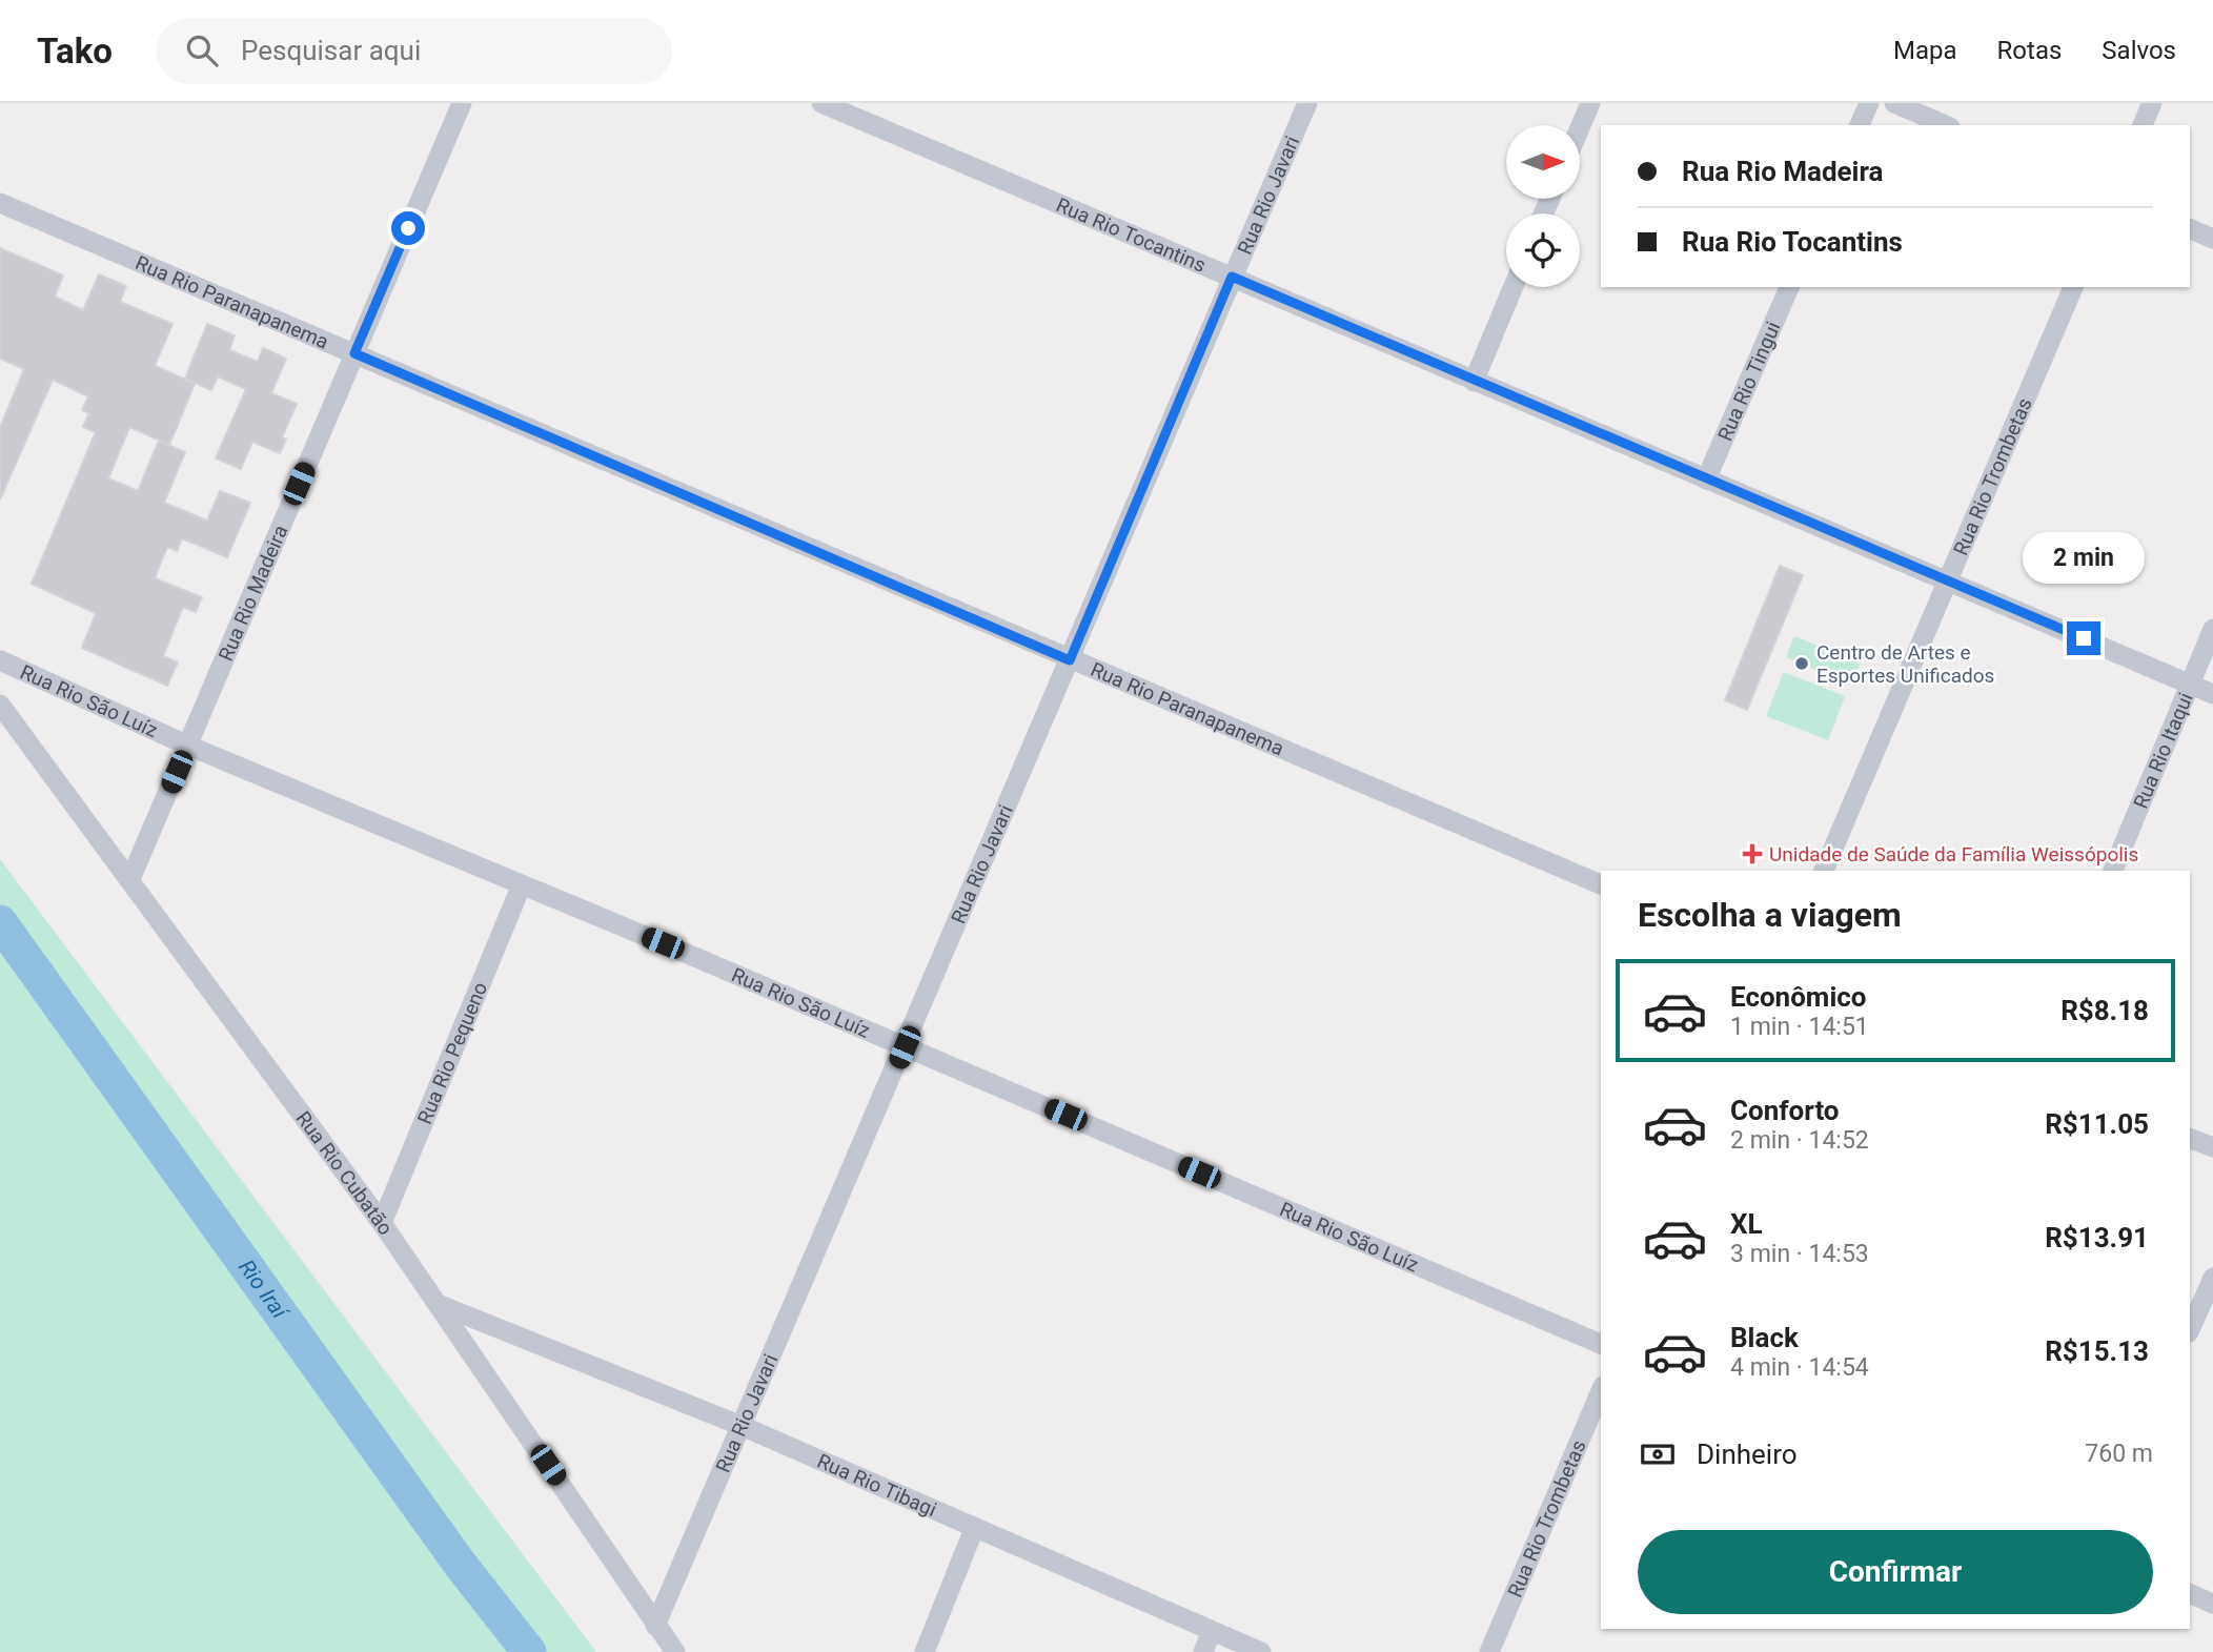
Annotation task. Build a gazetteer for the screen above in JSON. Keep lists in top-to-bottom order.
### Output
{
  "streets": {
    "street": [
      "Rua Rio Javari",
      "Rua Rio Tocantins",
      "Rua Rio Paranapanema",
      "Rua Rio Tingui",
      "Rua Rio Trombetas",
      "Rua Rio Madeira",
      "Rua Rio São Luíz",
      "Rua Rio Itaqui",
      "Rua Rio Pequeno",
      "Rua Rio Cubatão",
      "Rua Rio Tibagi"
    ]
  },
  "crossings": [
    ["Rua Rio Javari", "Rua Rio Tocantins"],
    ["Rua Rio Javari", "Rua Rio Paranapanema"],
    ["Rua Rio Javari", "Rua Rio São Luíz"],
    ["Rua Rio Javari", "Rua Rio Cubatão"],
    ["Rua Rio Javari", "Rua Rio Tibagi"],
    ["Rua Rio Tocantins", "Rua Rio Tingui"],
    ["Rua Rio Tocantins", "Rua Rio Trombetas"],
    ["Rua Rio Tocantins", "Rua Rio Itaqui"],
    ["Rua Rio Paranapanema", "Rua Rio Madeira"],
    ["Rua Rio Madeira", "Rua Rio São Luíz"],
    ["Rua Rio Madeira", "Rua Rio Cubatão"],
    ["Rua Rio São Luíz", "Rua Rio Pequeno"],
    ["Rua Rio Pequeno", "Rua Rio Cubatão"],
    ["Rua Rio Cubatão", "Rua Rio Tibagi"]
  ],
  "water": ["Rio Iraí"],
  "places": {
    "other": ["Centro de Artes e Esportes Unificados"],
    "health": ["Unidade de Saúde da Família Weissópolis"]
  },
  "north": "right",
  "page": {
    "header": "Tako",
    "search": "Pesquisar aqui",
    "nav": ["Mapa", "Rotas", "Salvos"],
    "banner": ["Rua Rio Madeira", "Rua Rio Tocantins"],
    "bubble": "2 min",
    "heading": "Escolha a viagem",
    "list": [
      {
        "name": "Econômico",
        "note": "1 min · 14:51",
        "value": "R$8.18"
      },
      {
        "name": "Conforto",
        "note": "2 min · 14:52",
        "value": "R$11.05"
      },
      {
        "name": "XL",
        "note": "3 min · 14:53",
        "value": "R$13.91"
      },
      {
        "name": "Black",
        "note": "4 min · 14:54",
        "value": "R$15.13"
      }
    ],
    "pay": ["Dinheiro", "760 m"],
    "buttons": "Confirmar"
  }
}
